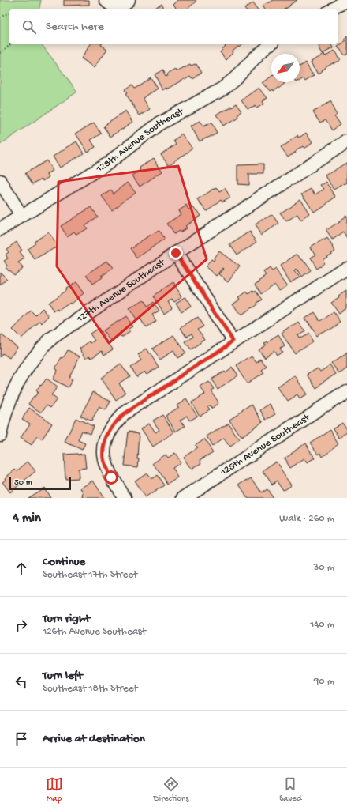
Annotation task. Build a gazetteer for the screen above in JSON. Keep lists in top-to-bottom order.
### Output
{
  "streets": {
    "street": ["128th Avenue Southeast", "127th Avenue Southeast", "125th Avenue Southeast"]
  },
  "scale_bar": "50 m",
  "north": "bottom left",
  "page": {
    "search": "Search here",
    "scale": "50 m",
    "heading": ["4 min", "Walk · 260 m"],
    "list": [
      ["Continue", "Southeast 17th Street", "30 m"],
      ["Turn right", "126th Avenue Southeast", "140 m"],
      ["Turn left", "Southeast 18th Street", "90 m"],
      "Arrive at destination"
    ],
    "nav": ["Map", "Directions", "Saved"]
  }
}
